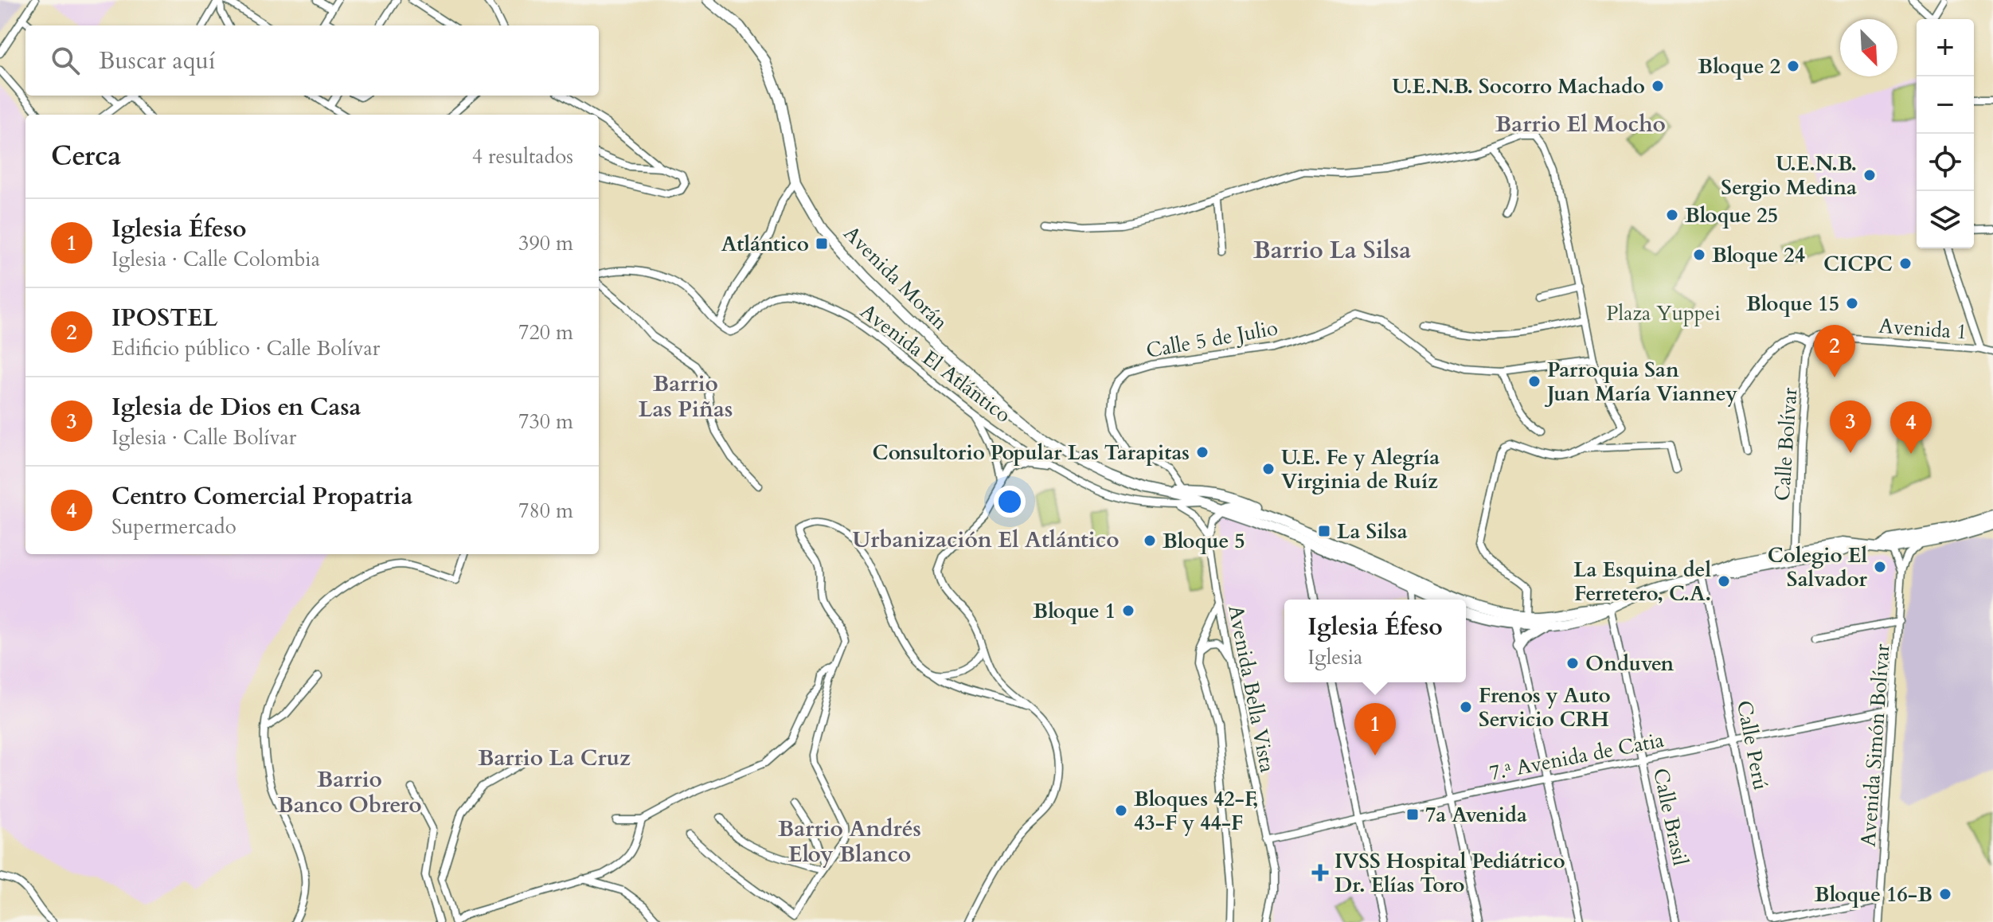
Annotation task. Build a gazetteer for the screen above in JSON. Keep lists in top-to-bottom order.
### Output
{
  "streets": {
    "main road": ["Avenida Morán"],
    "street": [
      "Avenida 1",
      "Calle 5 de Julio",
      "Avenida El Atlántico",
      "Calle Bolívar",
      "Avenida Bella Vista",
      "Calle Perú",
      "Avenida Simón Bolívar",
      "7.ª Avenida de Catia",
      "Calle Brasil"
    ]
  },
  "crossings": [
    ["Avenida Morán", "Calle 5 de Julio"],
    ["Avenida Morán", "Avenida El Atlántico"],
    ["Avenida 1", "Calle Bolívar"],
    ["Avenida Bella Vista", "7.ª Avenida de Catia"],
    ["Calle Perú", "7.ª Avenida de Catia"],
    ["Avenida Simón Bolívar", "7.ª Avenida de Catia"],
    ["7.ª Avenida de Catia", "Calle Brasil"]
  ],
  "districts": [
    "Barrio El Mocho",
    "Barrio La Silsa",
    "Barrio Las Piñas",
    "Urbanización El Atlántico",
    "Barrio La Cruz",
    "Barrio Banco Obrero",
    "Barrio Andrés Eloy Blanco"
  ],
  "parks": ["Plaza Yuppei"],
  "places": {
    "other": [
      "Bloque 2",
      "U.E.N.B. Socorro Machado",
      "U.E.N.B. Sergio Medina",
      "Bloque 25",
      "Bloque 24",
      "CICPC",
      "Bloque 15",
      "Parroquia San Juan María Vianney",
      "Consultorio Popular Las Tarapitas",
      "U.E. Fe y Alegría Virginia de Ruíz",
      "Bloque 5",
      "Colegio El Salvador",
      "La Esquina del Ferretero, C.A.",
      "Bloque 1",
      "Onduven",
      "Frenos y Auto Servicio CRH",
      "Bloques 42-F, 43-F y 44-F",
      "Bloque 16-B"
    ],
    "transit": ["Atlántico", "La Silsa", "7a Avenida"],
    "health": ["IVSS Hospital Pediátrico Dr. Elías Toro"]
  },
  "north": "bottom right",
  "page": {
    "map_buttons": ["+", "−"],
    "search": "Buscar aquí",
    "heading": ["Cerca", "4 resultados"],
    "list": [
      {
        "mark": "1",
        "name": "Iglesia Éfeso",
        "note": "Iglesia · Calle Colombia",
        "value": "390 m"
      },
      {
        "mark": "2",
        "name": "IPOSTEL",
        "note": "Edificio público · Calle Bolívar",
        "value": "720 m"
      },
      {
        "mark": "3",
        "name": "Iglesia de Dios en Casa",
        "note": "Iglesia · Calle Bolívar",
        "value": "730 m"
      },
      {
        "mark": "4",
        "name": "Centro Comercial Propatria",
        "note": "Supermercado",
        "value": "780 m"
      }
    ],
    "pins": [
      "2",
      "3",
      "4",
      "1"
    ],
    "popup": ["Iglesia Éfeso", "Iglesia"]
  }
}
